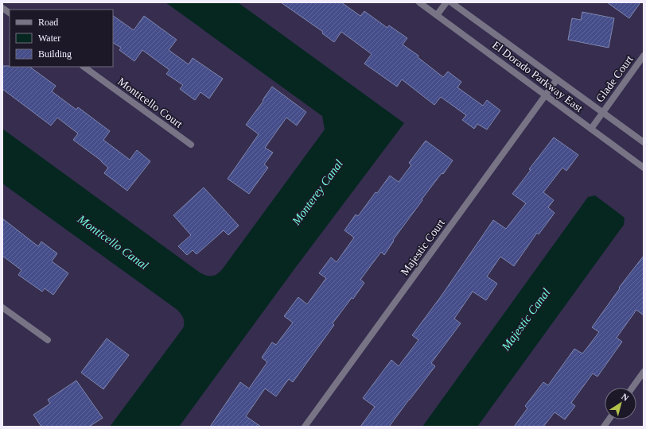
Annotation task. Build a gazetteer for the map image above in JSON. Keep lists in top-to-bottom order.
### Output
{
  "streets": {
    "street": [
      "El Dorado Parkway East",
      "Glade Court",
      "Monticello Court",
      "Majestic Court"
    ]
  },
  "crossings": [
    ["El Dorado Parkway East", "Glade Court"],
    ["El Dorado Parkway East", "Majestic Court"]
  ],
  "water": ["Monterey Canal", "Monticello Canal", "Majestic Canal"],
  "legend": ["Road", "Water", "Building"],
  "north": "top right"
}
